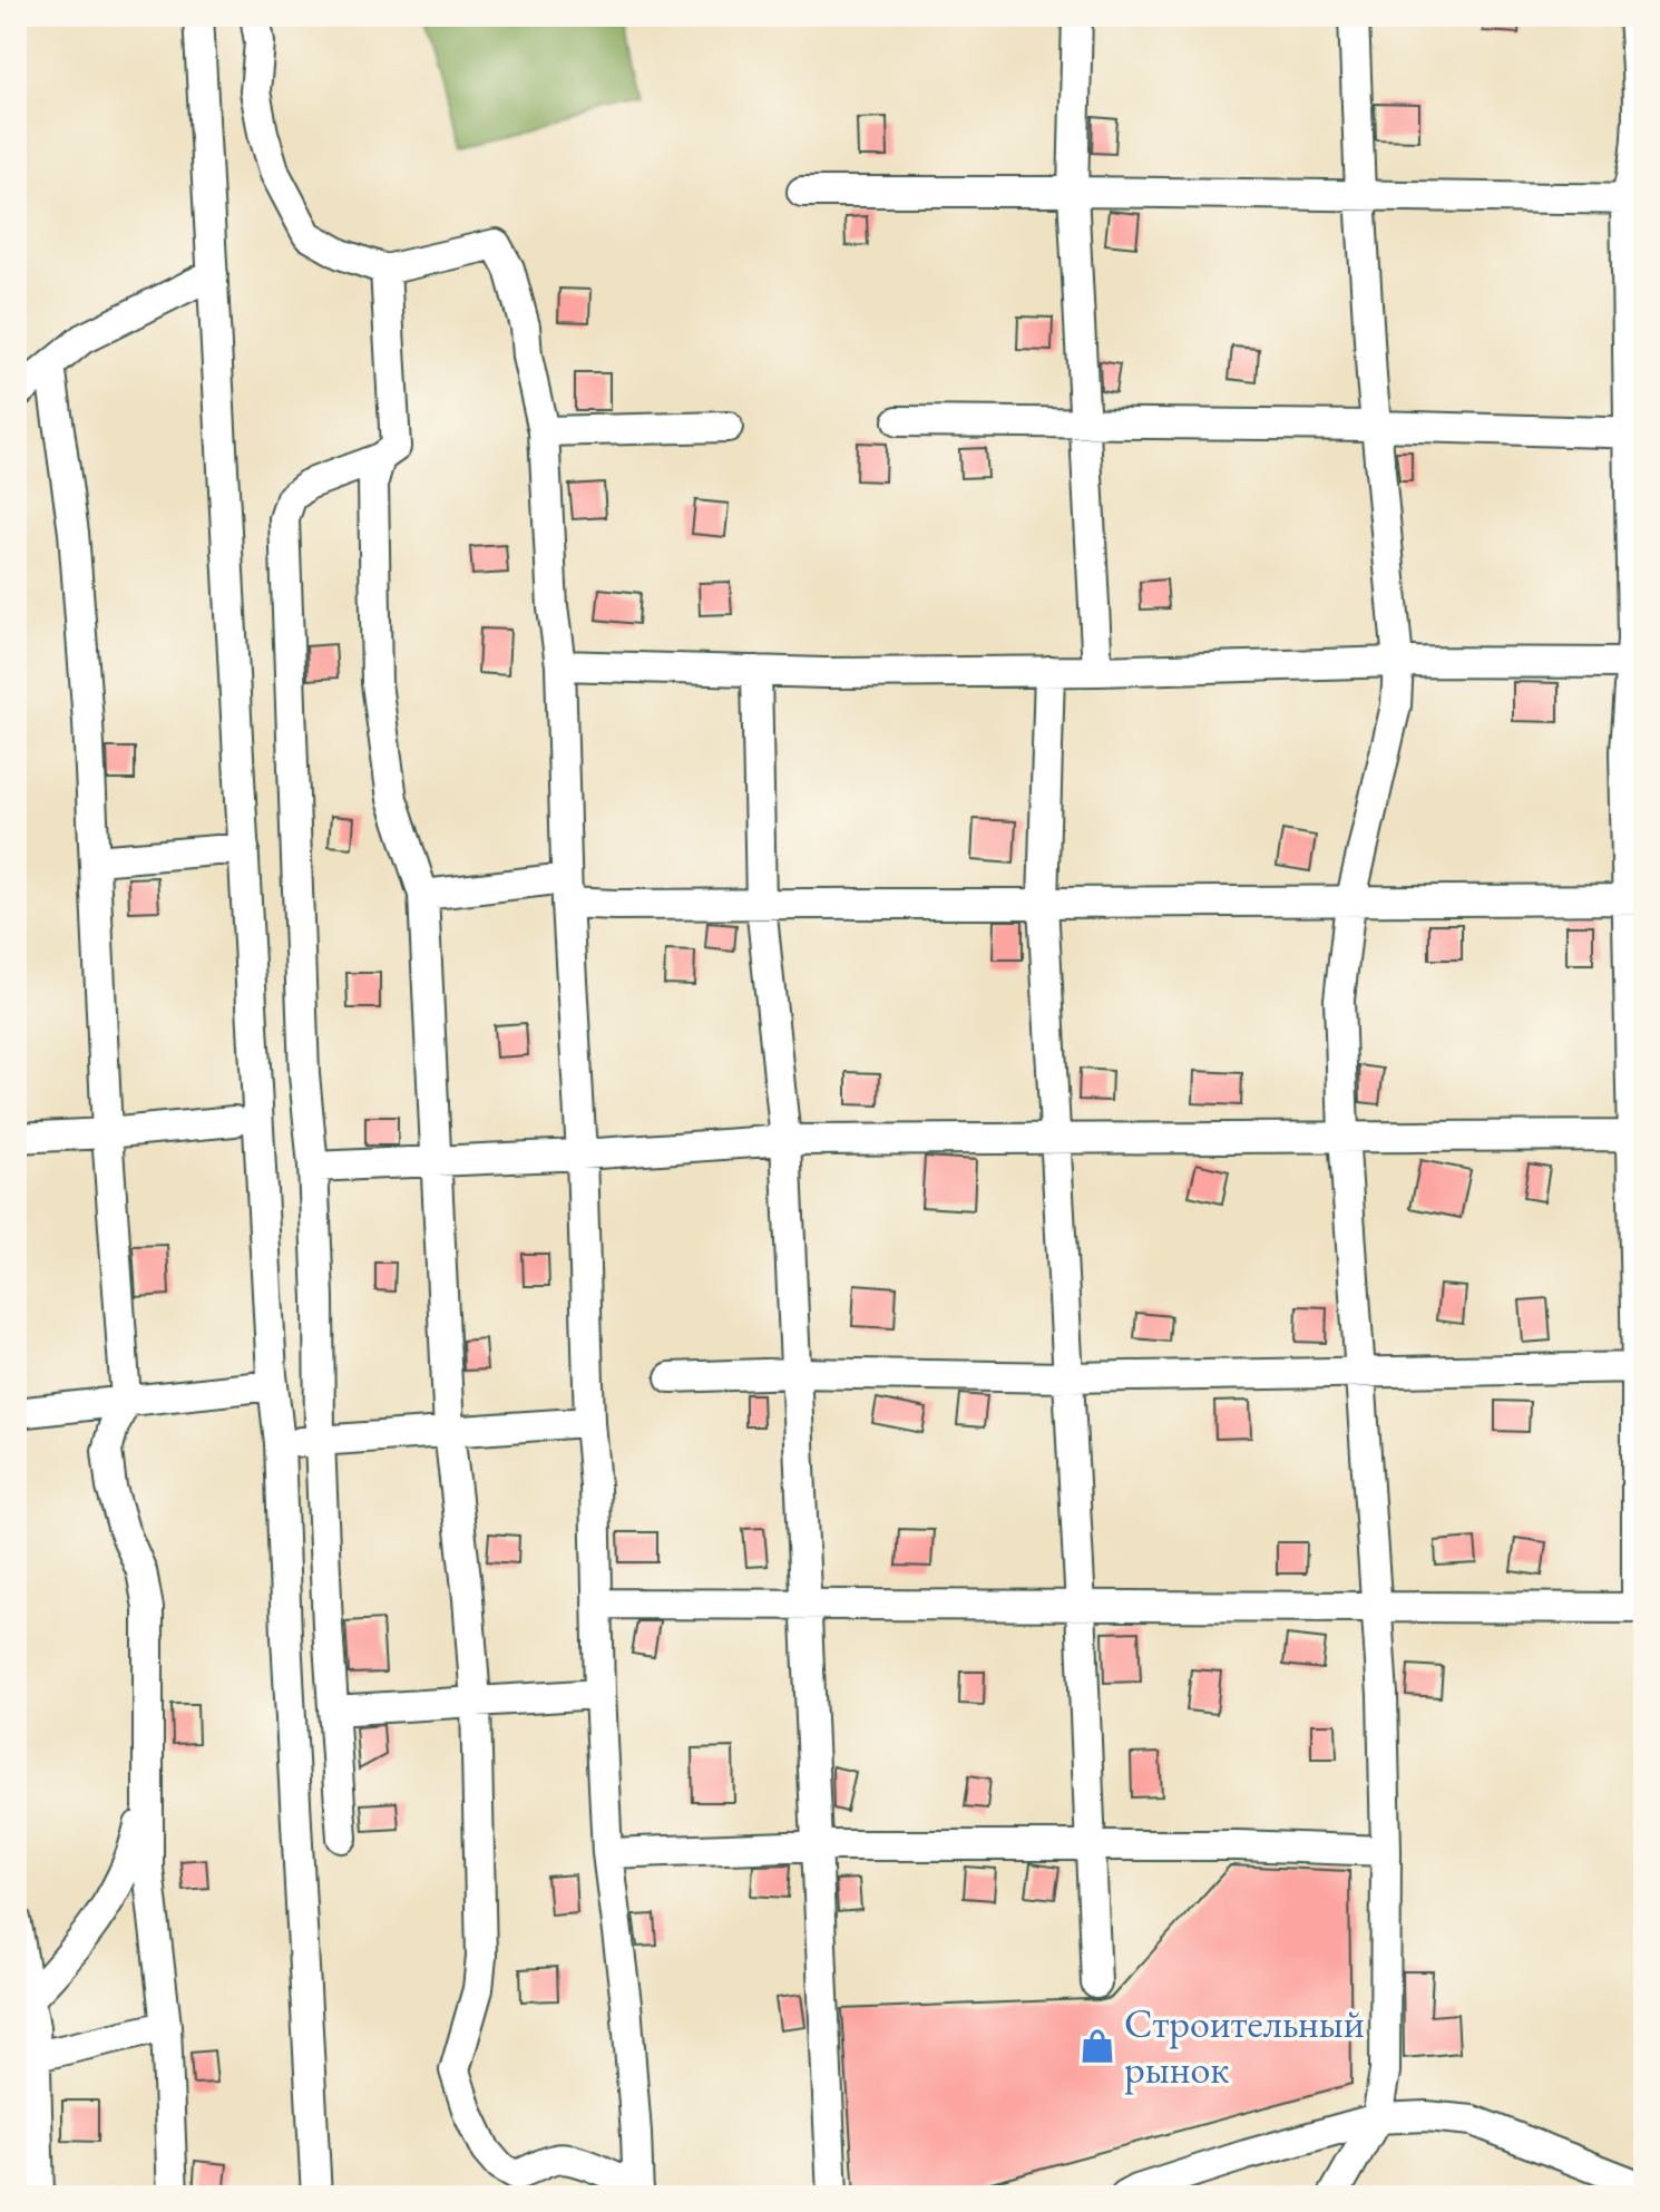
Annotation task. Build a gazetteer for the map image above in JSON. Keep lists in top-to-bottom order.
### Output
{
  "places": {
    "shop": ["Строительный рынок"]
  }
}
